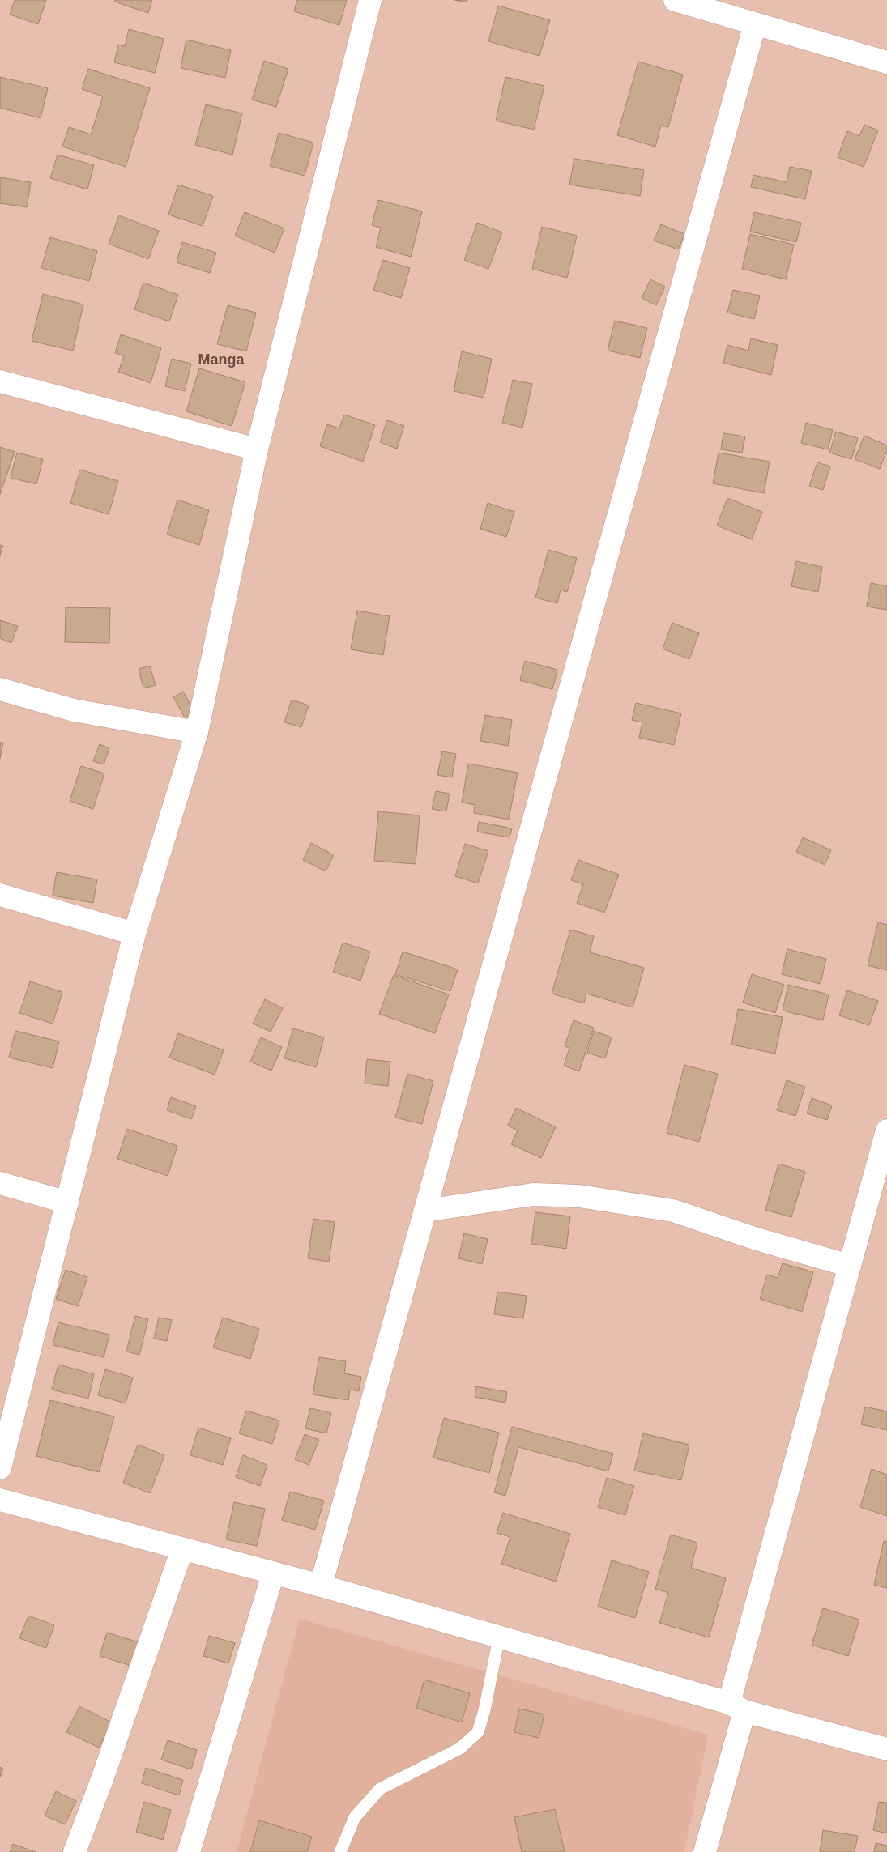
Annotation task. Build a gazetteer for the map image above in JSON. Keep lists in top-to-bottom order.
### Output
{
  "districts": ["Manga"]
}
